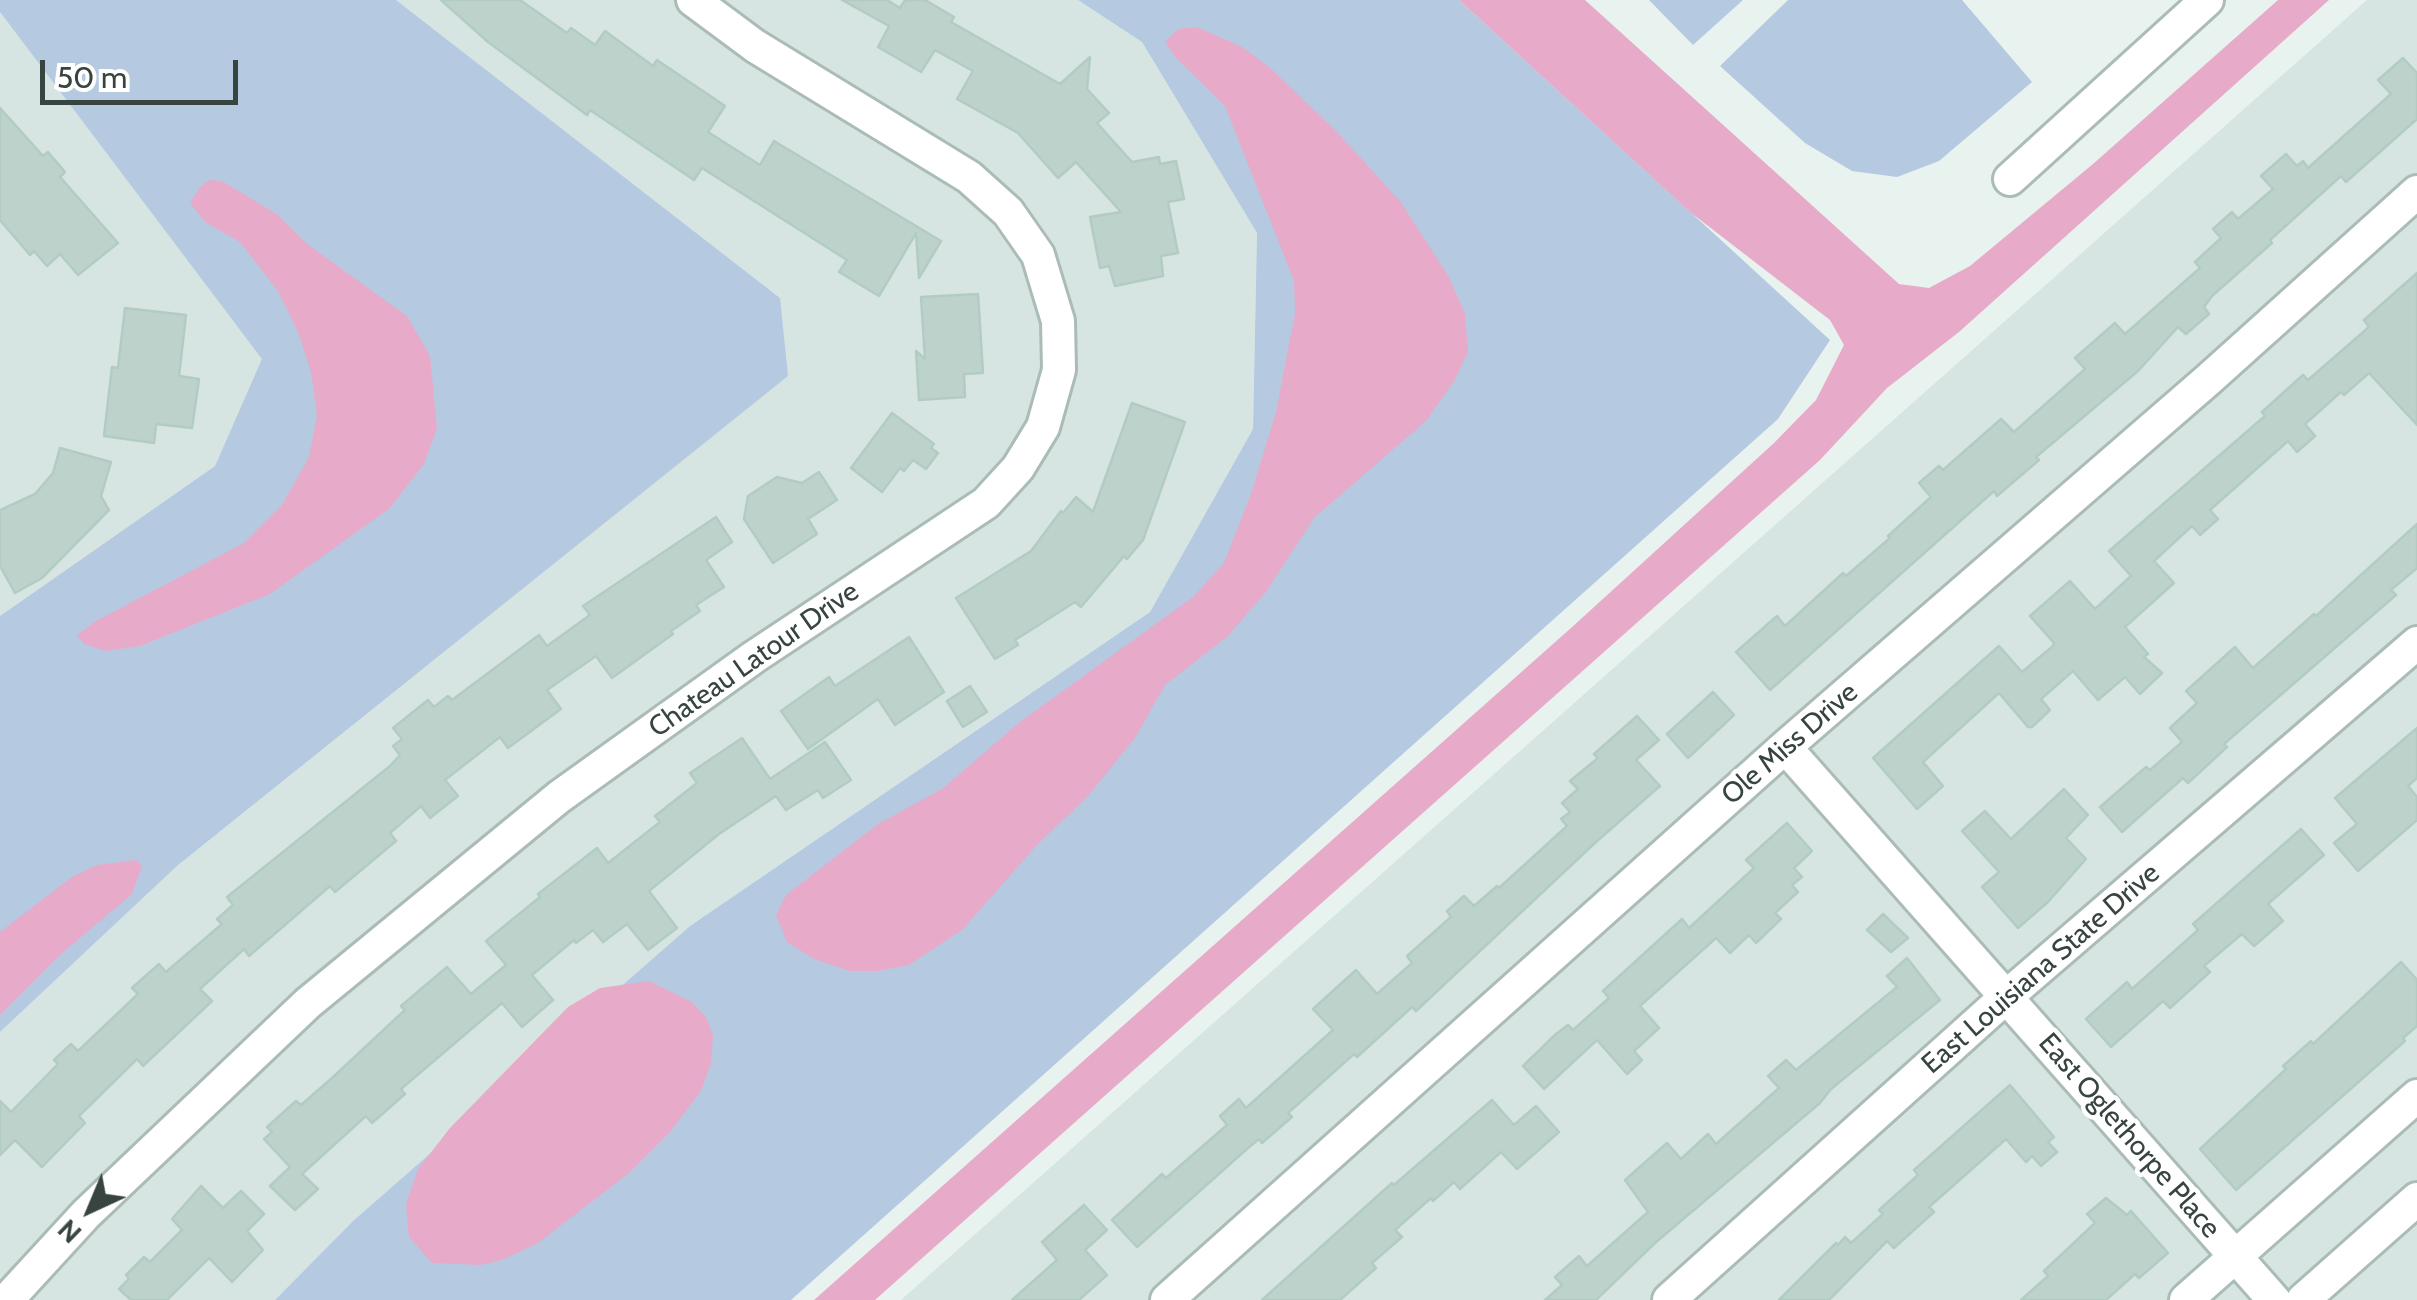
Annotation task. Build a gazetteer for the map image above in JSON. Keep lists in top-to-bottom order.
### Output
{
  "streets": {
    "street": [
      "Chateau Latour Drive",
      "Ole Miss Drive",
      "East Louisiana State Drive",
      "East Oglethorpe Place"
    ]
  },
  "crossings": [
    ["Ole Miss Drive", "East Oglethorpe Place"],
    ["East Louisiana State Drive", "East Oglethorpe Place"]
  ],
  "scale_bar": "50 m",
  "north": "bottom left"
}
